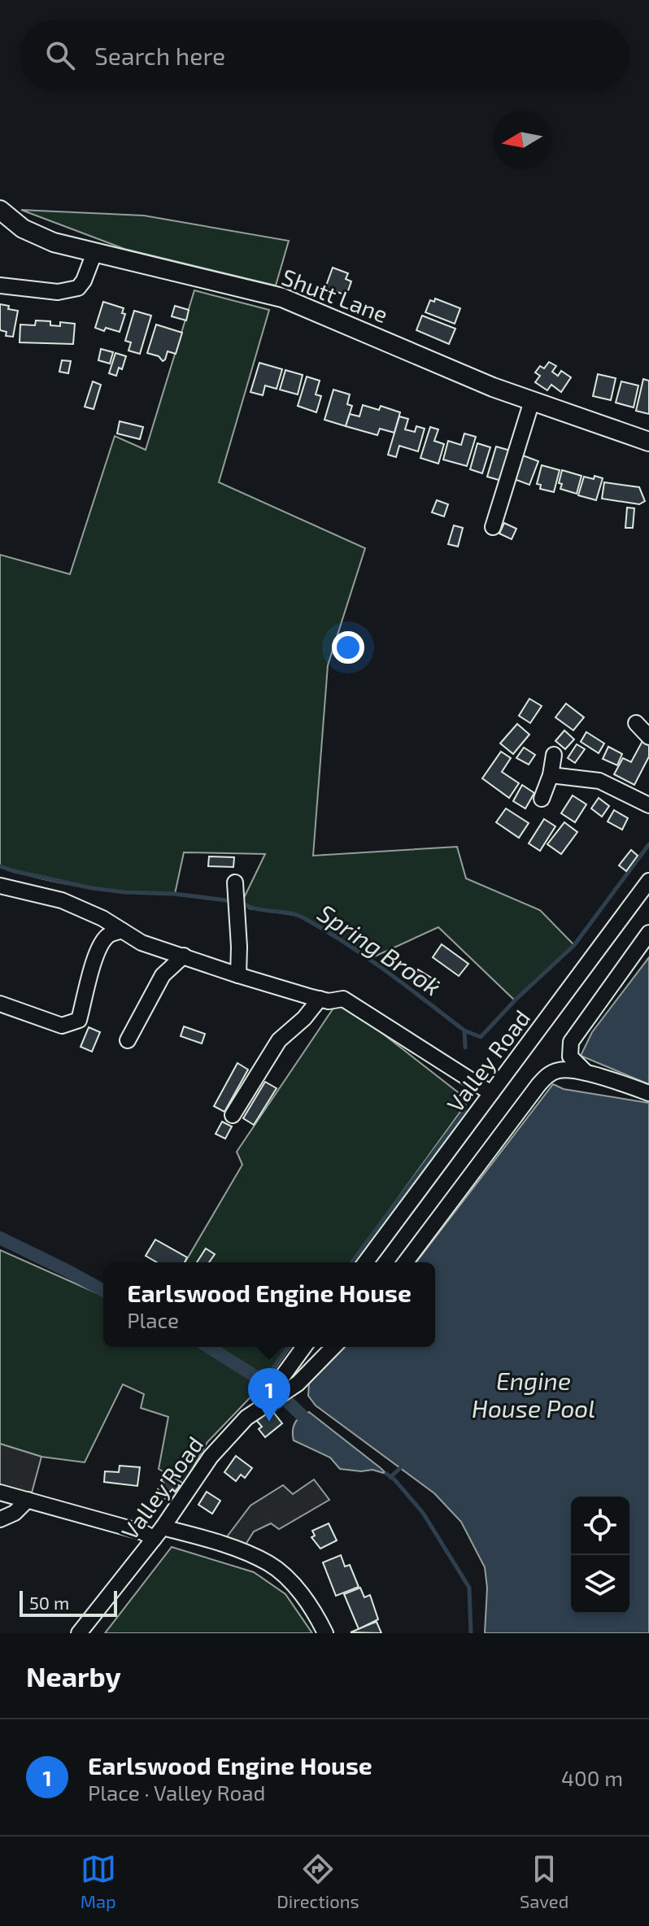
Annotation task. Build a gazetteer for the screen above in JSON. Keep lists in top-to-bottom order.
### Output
{
  "streets": {
    "main road": ["Shutt Lane"],
    "street": ["Valley Road"]
  },
  "water": ["Spring Brook", "Engine House Pool"],
  "scale_bar": "50 m",
  "north": "left",
  "page": {
    "search": "Search here",
    "popup": ["Earlswood Engine House", "Place"],
    "pins": "1",
    "scale": "50 m",
    "heading": "Nearby",
    "list": [
      {
        "mark": "1",
        "name": "Earlswood Engine House",
        "note": "Place · Valley Road",
        "value": "400 m"
      }
    ],
    "nav": ["Map", "Directions", "Saved"]
  }
}
